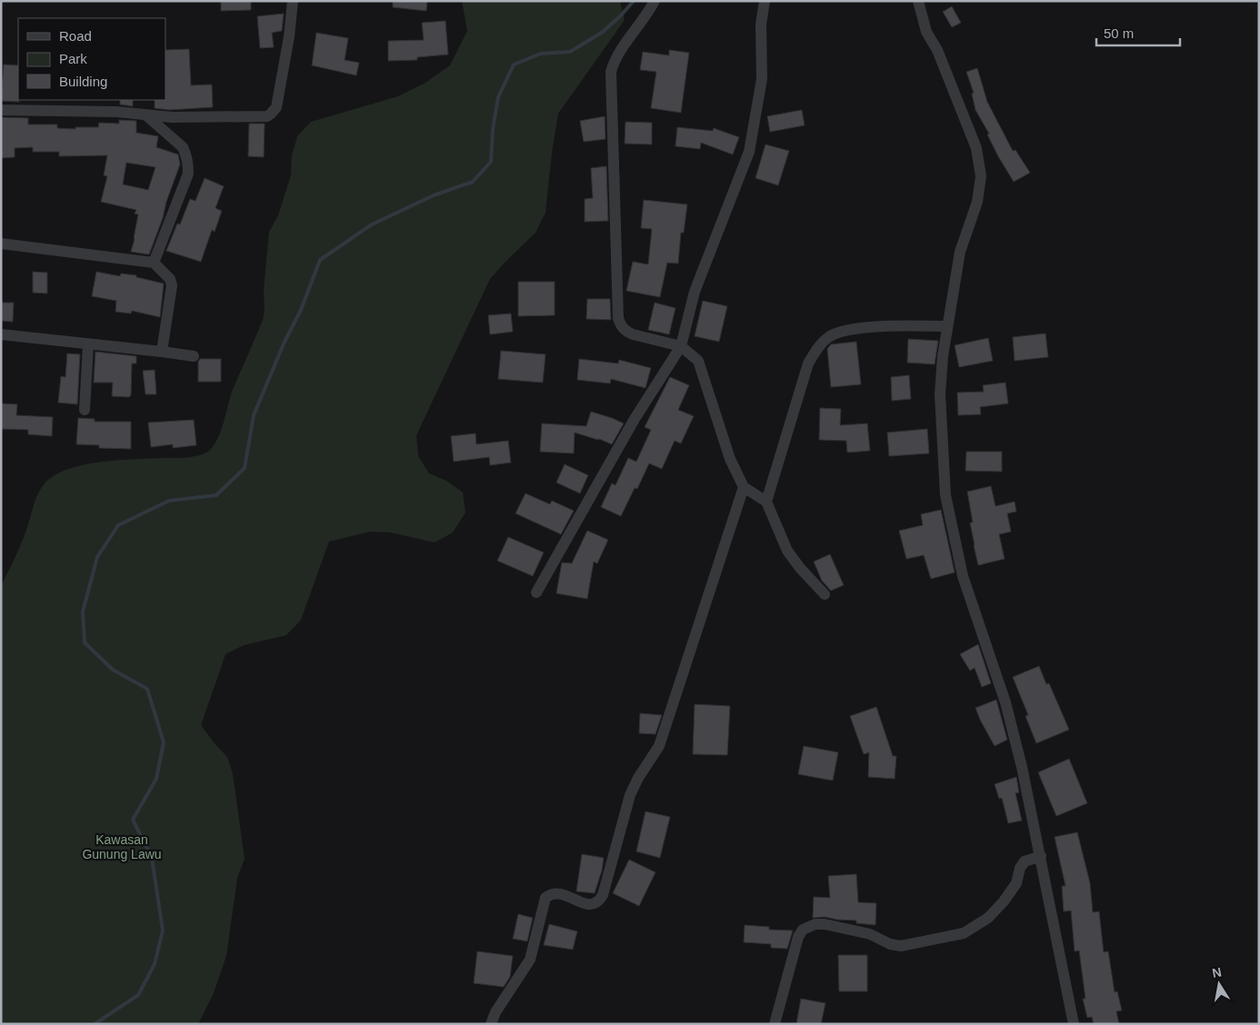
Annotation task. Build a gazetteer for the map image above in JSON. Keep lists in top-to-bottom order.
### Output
{
  "parks": ["Kawasan Gunung Lawu"],
  "legend": ["Road", "Park", "Building"],
  "scale_bar": "50 m",
  "north": "top"
}
